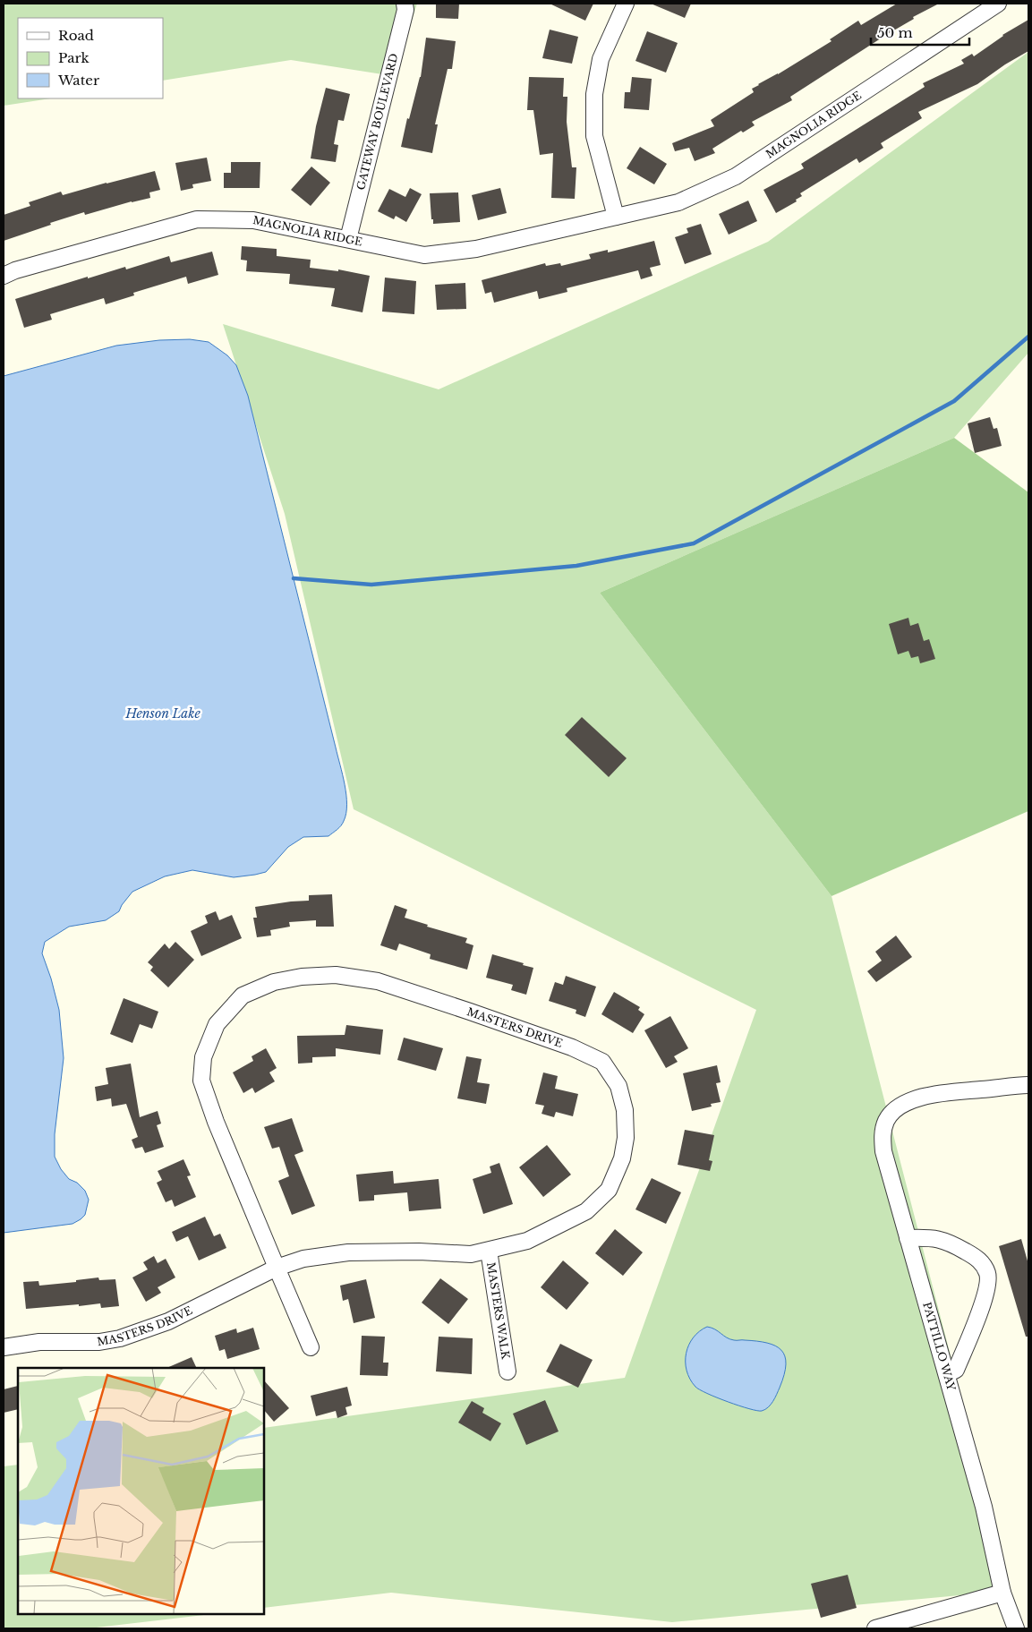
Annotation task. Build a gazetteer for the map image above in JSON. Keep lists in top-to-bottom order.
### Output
{
  "streets": {
    "street": [
      "GATEWAY BOULEVARD",
      "MAGNOLIA RIDGE",
      "MASTERS DRIVE",
      "MASTERS WALK",
      "PATTILLO WAY"
    ]
  },
  "crossings": [
    ["GATEWAY BOULEVARD", "MAGNOLIA RIDGE"],
    ["MASTERS DRIVE", "MASTERS WALK"]
  ],
  "water": ["Henson Lake"],
  "legend": ["Road", "Park", "Water"],
  "scale_bar": "50 m"
}
